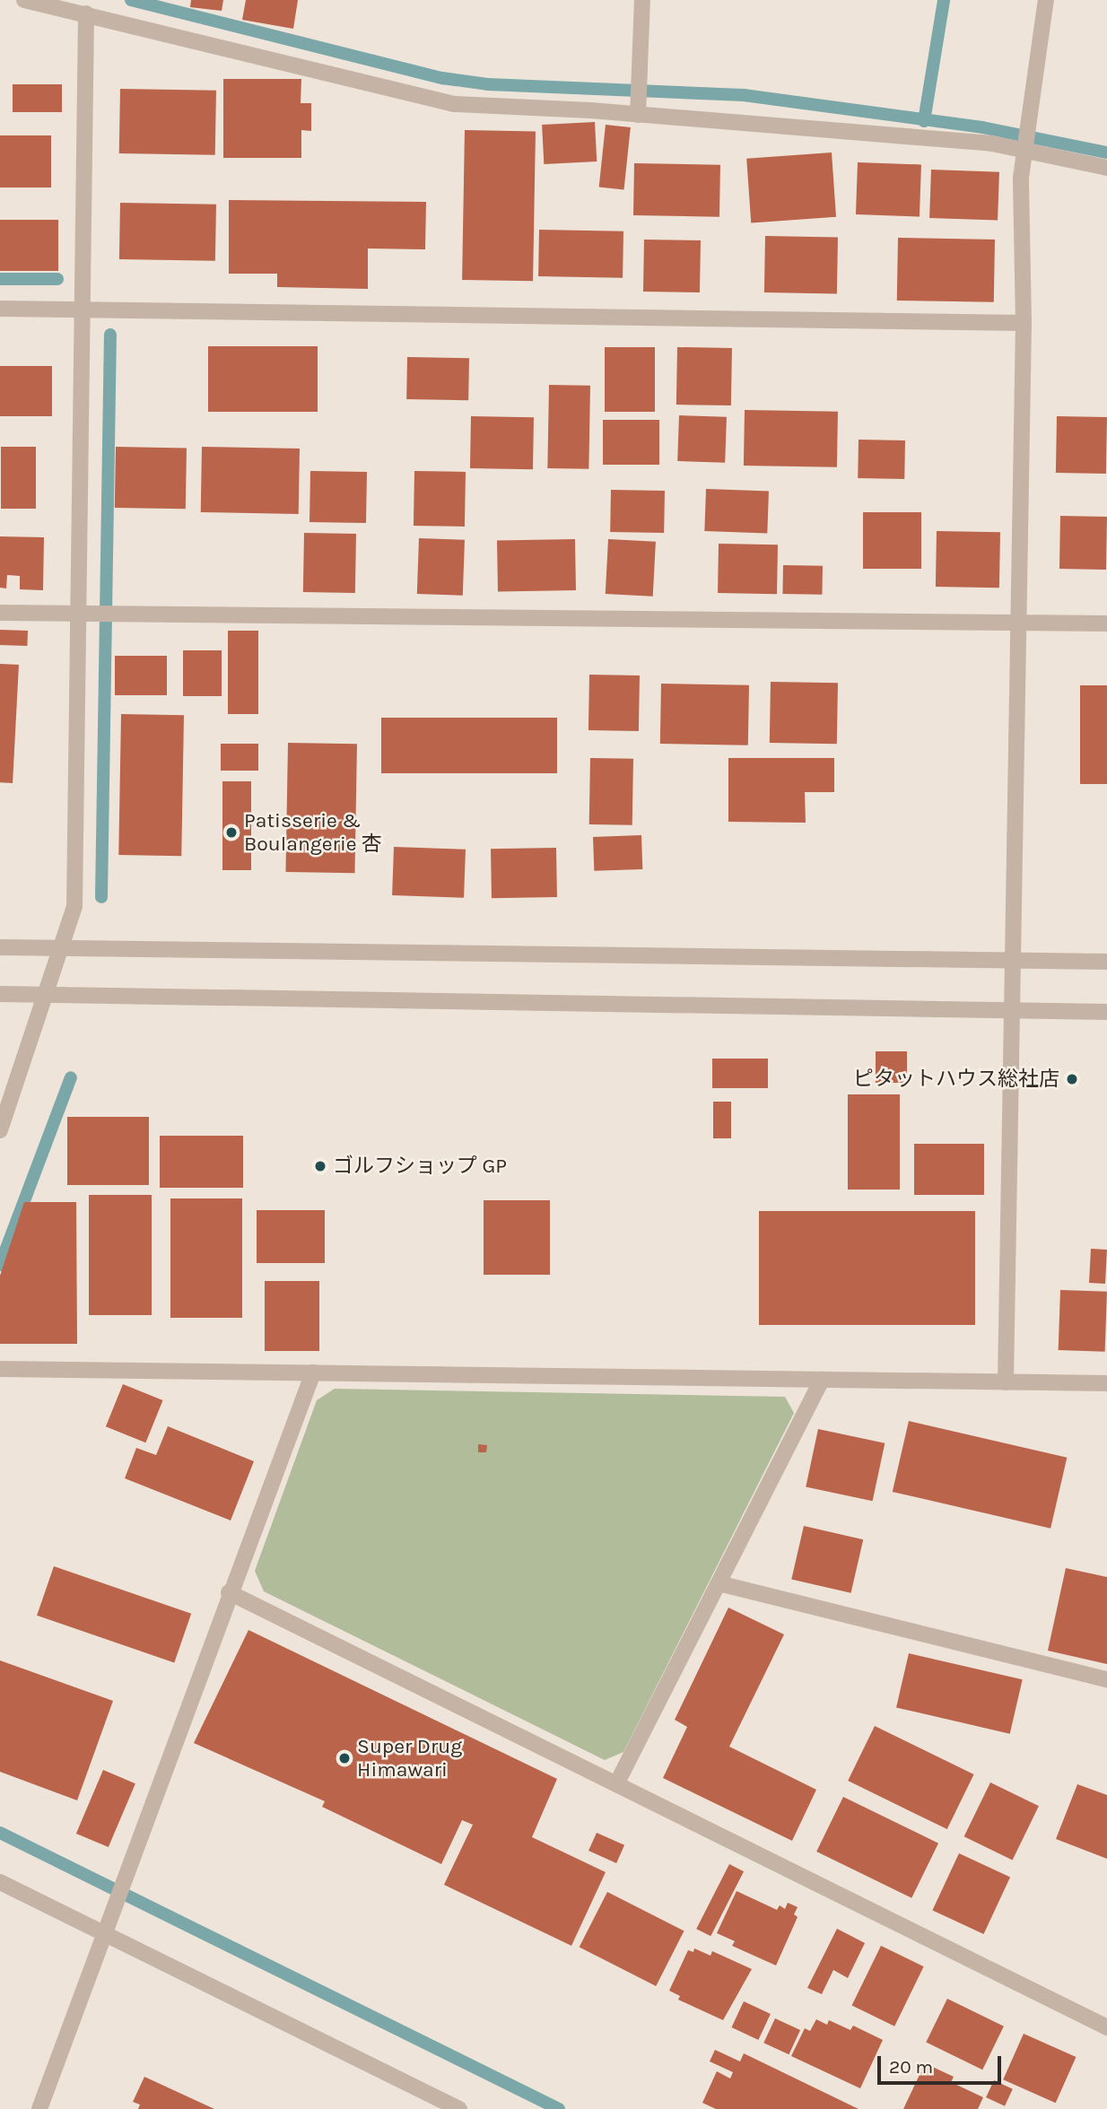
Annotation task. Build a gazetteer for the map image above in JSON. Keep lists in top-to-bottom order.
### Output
{
  "places": [
    "Patisserie & Boulangerie 杏",
    "ピタットハウス総社店",
    "ゴルフショップ GP",
    "Super Drug Himawari"
  ],
  "scale_bar": "20 m"
}
